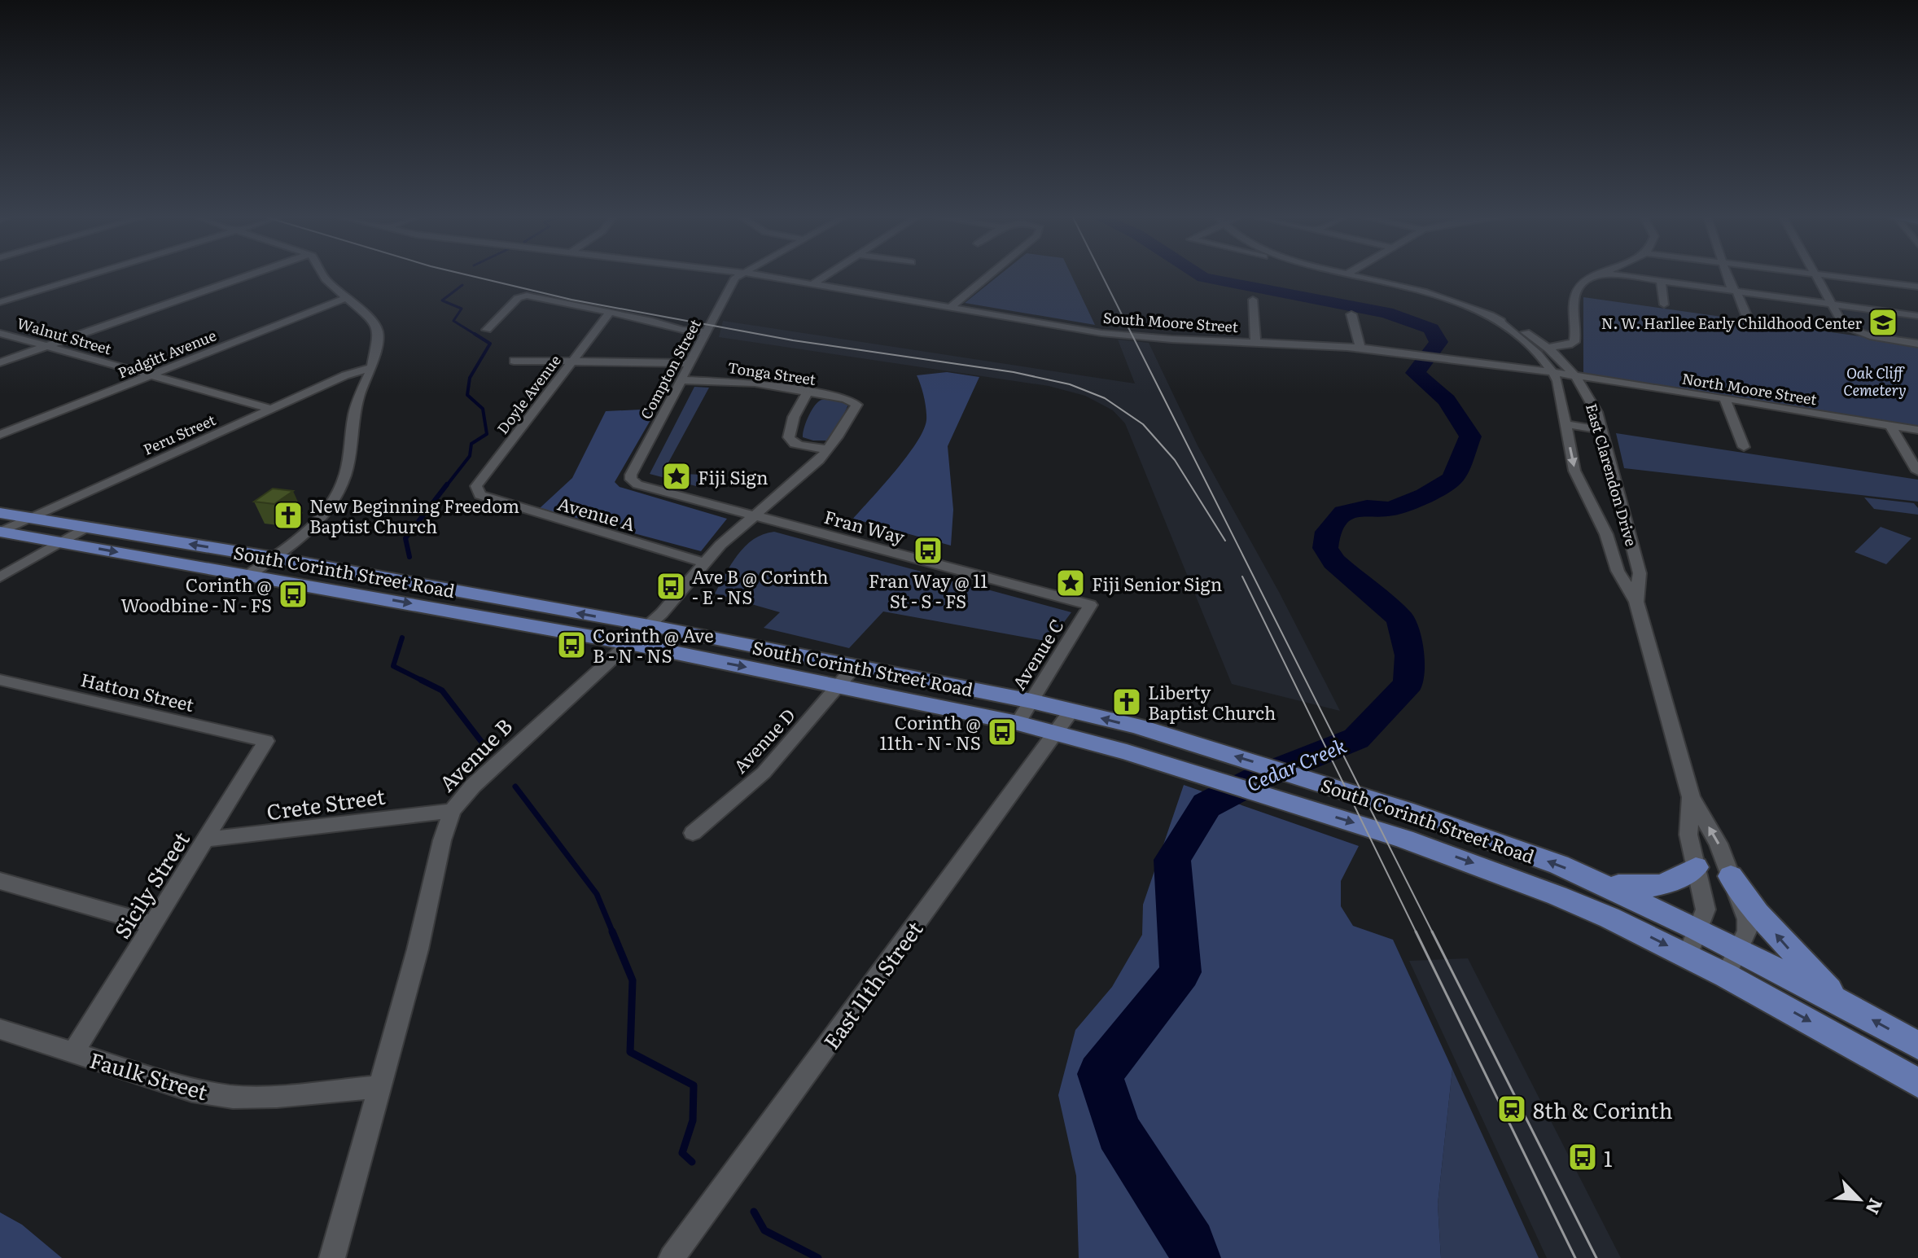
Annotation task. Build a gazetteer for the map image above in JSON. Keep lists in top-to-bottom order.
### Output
{
  "streets": {
    "main road": ["South Corinth Street Road"],
    "street": [
      "South Moore Street",
      "Walnut Street",
      "Padgitt Avenue",
      "Compton Street",
      "Tonga Street",
      "North Moore Street",
      "Doyle Avenue",
      "Peru Street",
      "East Clarendon Drive",
      "Avenue A",
      "Fran Way",
      "Avenue C",
      "Hatton Street",
      "Avenue D",
      "Avenue B",
      "Crete Street",
      "Sicily Street",
      "East 11th Street",
      "Faulk Street"
    ]
  },
  "crossings": [
    ["South Moore Street", "North Moore Street"],
    ["South Moore Street", "East Clarendon Drive"],
    ["Walnut Street", "Padgitt Avenue"],
    ["Walnut Street", "Peru Street"],
    ["Compton Street", "Tonga Street"],
    ["Compton Street", "Fran Way"],
    ["Tonga Street", "Avenue B"],
    ["North Moore Street", "East Clarendon Drive"],
    ["Doyle Avenue", "Avenue A"],
    ["Peru Street", "South Corinth Street Road"],
    ["East Clarendon Drive", "South Corinth Street Road"],
    ["Avenue A", "Avenue B"],
    ["Fran Way", "Avenue C"],
    ["Fran Way", "Avenue B"],
    ["South Corinth Street Road", "Avenue C"],
    ["South Corinth Street Road", "Avenue D"],
    ["South Corinth Street Road", "Avenue B"],
    ["South Corinth Street Road", "East 11th Street"],
    ["Hatton Street", "Sicily Street"],
    ["Avenue B", "Crete Street"],
    ["Avenue B", "Faulk Street"],
    ["Crete Street", "Sicily Street"],
    ["Sicily Street", "Faulk Street"]
  ],
  "water": ["Cedar Creek"],
  "parks": ["Oak Cliff Cemetery"],
  "places": {
    "school or university": ["N. W. Harllee Early Childhood Center"],
    "place": ["Fiji Sign", "Fiji Senior Sign"],
    "church": ["New Beginning Freedom Baptist Church", "Liberty Baptist Church"],
    "bus stop": [
      "Fran Way @ 11 St - S - FS",
      "Ave B @ Corinth - E - NS",
      "Corinth @ Woodbine - N - FS",
      "Corinth @ Ave B - N - NS",
      "Corinth @ 11th - N - NS",
      "1"
    ],
    "station": ["8th & Corinth"]
  },
  "north": "bottom right"
}
